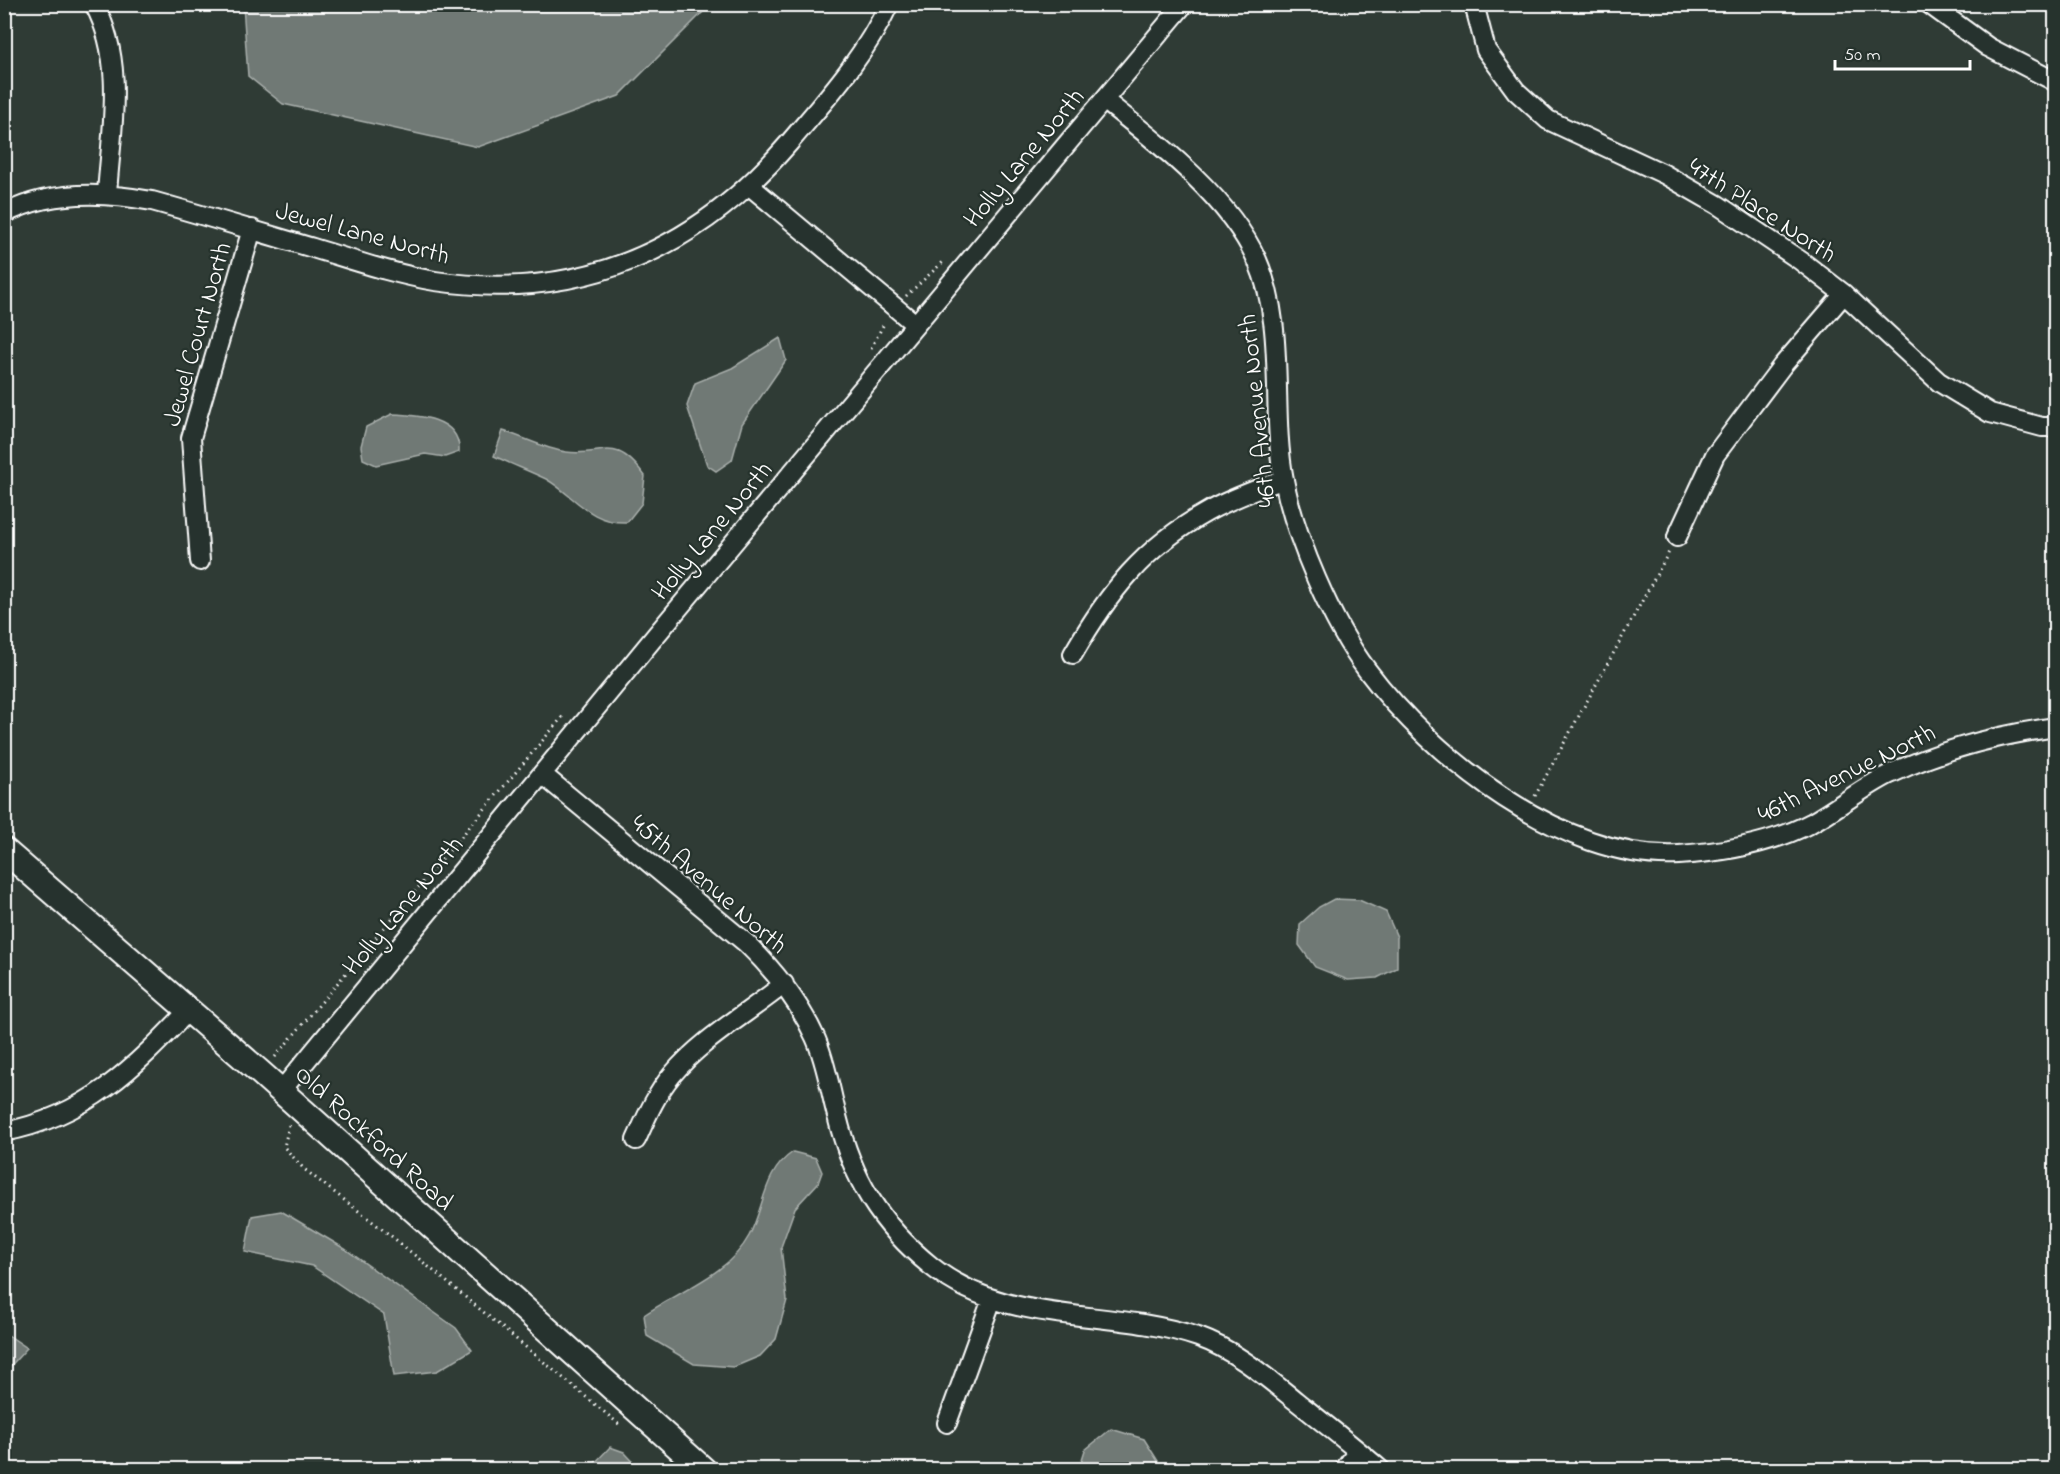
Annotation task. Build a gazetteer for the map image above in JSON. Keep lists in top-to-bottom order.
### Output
{
  "streets": {
    "street": [
      "Holly Lane North",
      "47th Place North",
      "Jewel Lane North",
      "Jewel Court North",
      "46th Avenue North",
      "45th Avenue North",
      "Old Rockford Road"
    ]
  },
  "crossings": [
    ["Holly Lane North", "46th Avenue North"],
    ["Holly Lane North", "45th Avenue North"],
    ["Holly Lane North", "Old Rockford Road"],
    ["Jewel Lane North", "Jewel Court North"]
  ],
  "scale_bar": "50 m"
}
